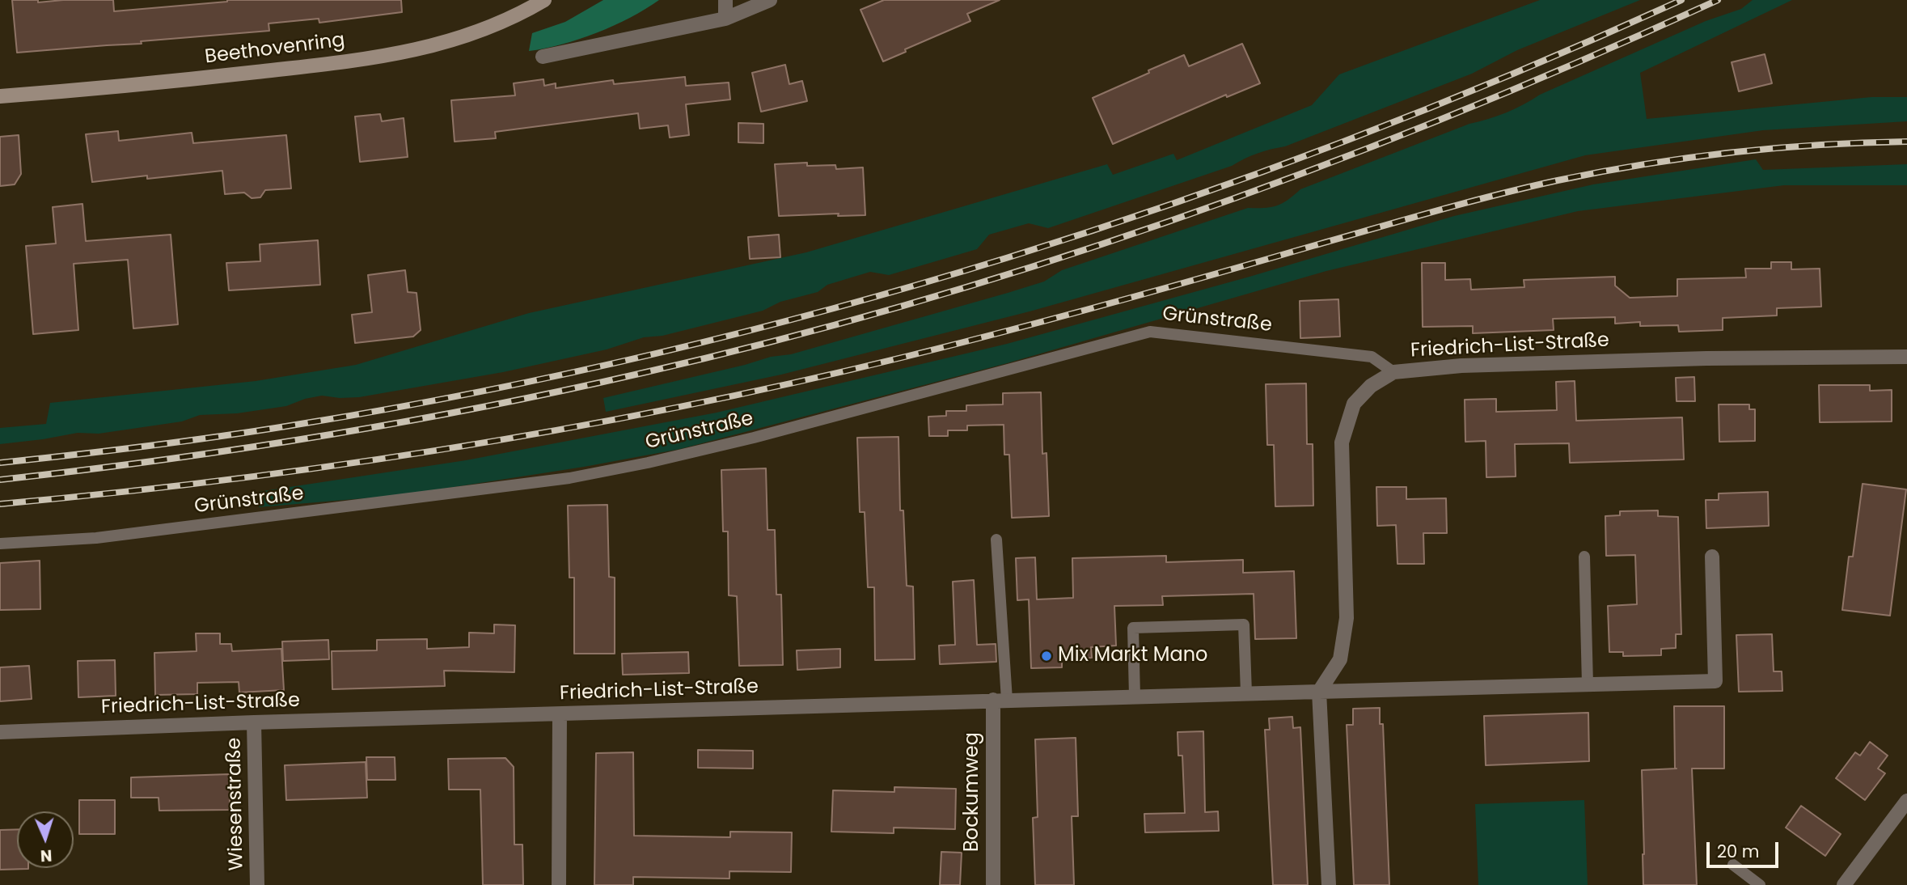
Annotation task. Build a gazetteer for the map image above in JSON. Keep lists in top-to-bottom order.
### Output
{
  "streets": {
    "main road": ["Beethovenring"],
    "street": ["Friedrich-List-Straße", "Bockumweg", "Wiesenstraße"],
    "lane": ["Grünstraße"]
  },
  "crossings": [
    ["Grünstraße", "Friedrich-List-Straße"],
    ["Friedrich-List-Straße", "Bockumweg"],
    ["Friedrich-List-Straße", "Wiesenstraße"]
  ],
  "places": ["Mix Markt Mano"],
  "scale_bar": "20 m",
  "north": "bottom"
}
